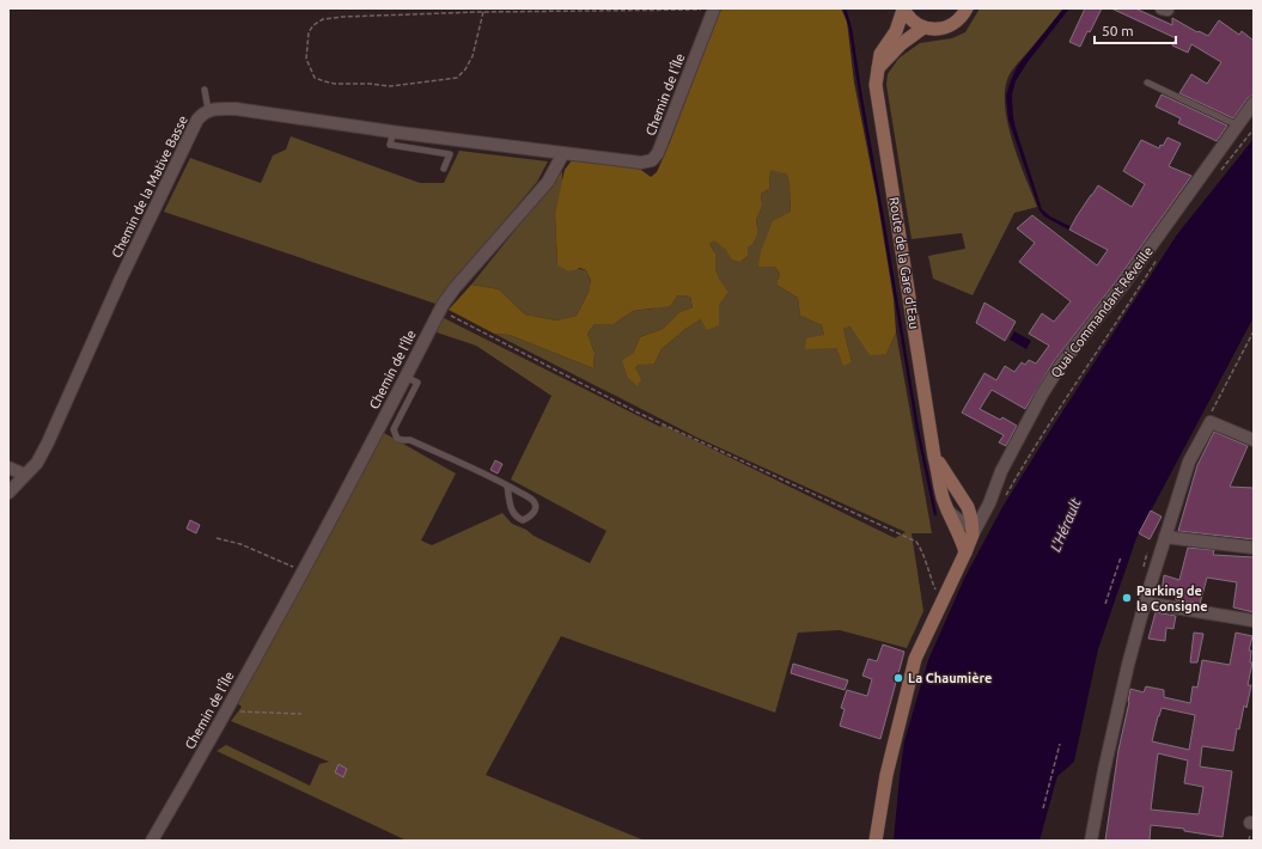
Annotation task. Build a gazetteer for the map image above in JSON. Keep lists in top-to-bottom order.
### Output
{
  "streets": {
    "main road": ["Route de la Gare d'Eau"],
    "street": ["Chemin de l'Île", "Chemin de la Mative Basse", "Quai Commandant Réveille"]
  },
  "crossings": [
    ["Chemin de l'Île", "Chemin de la Mative Basse"],
    ["Route de la Gare d'Eau", "Quai Commandant Réveille"]
  ],
  "water": ["L'Hérault"],
  "places": ["Parking de la Consigne", "La Chaumière"],
  "scale_bar": "50 m"
}
